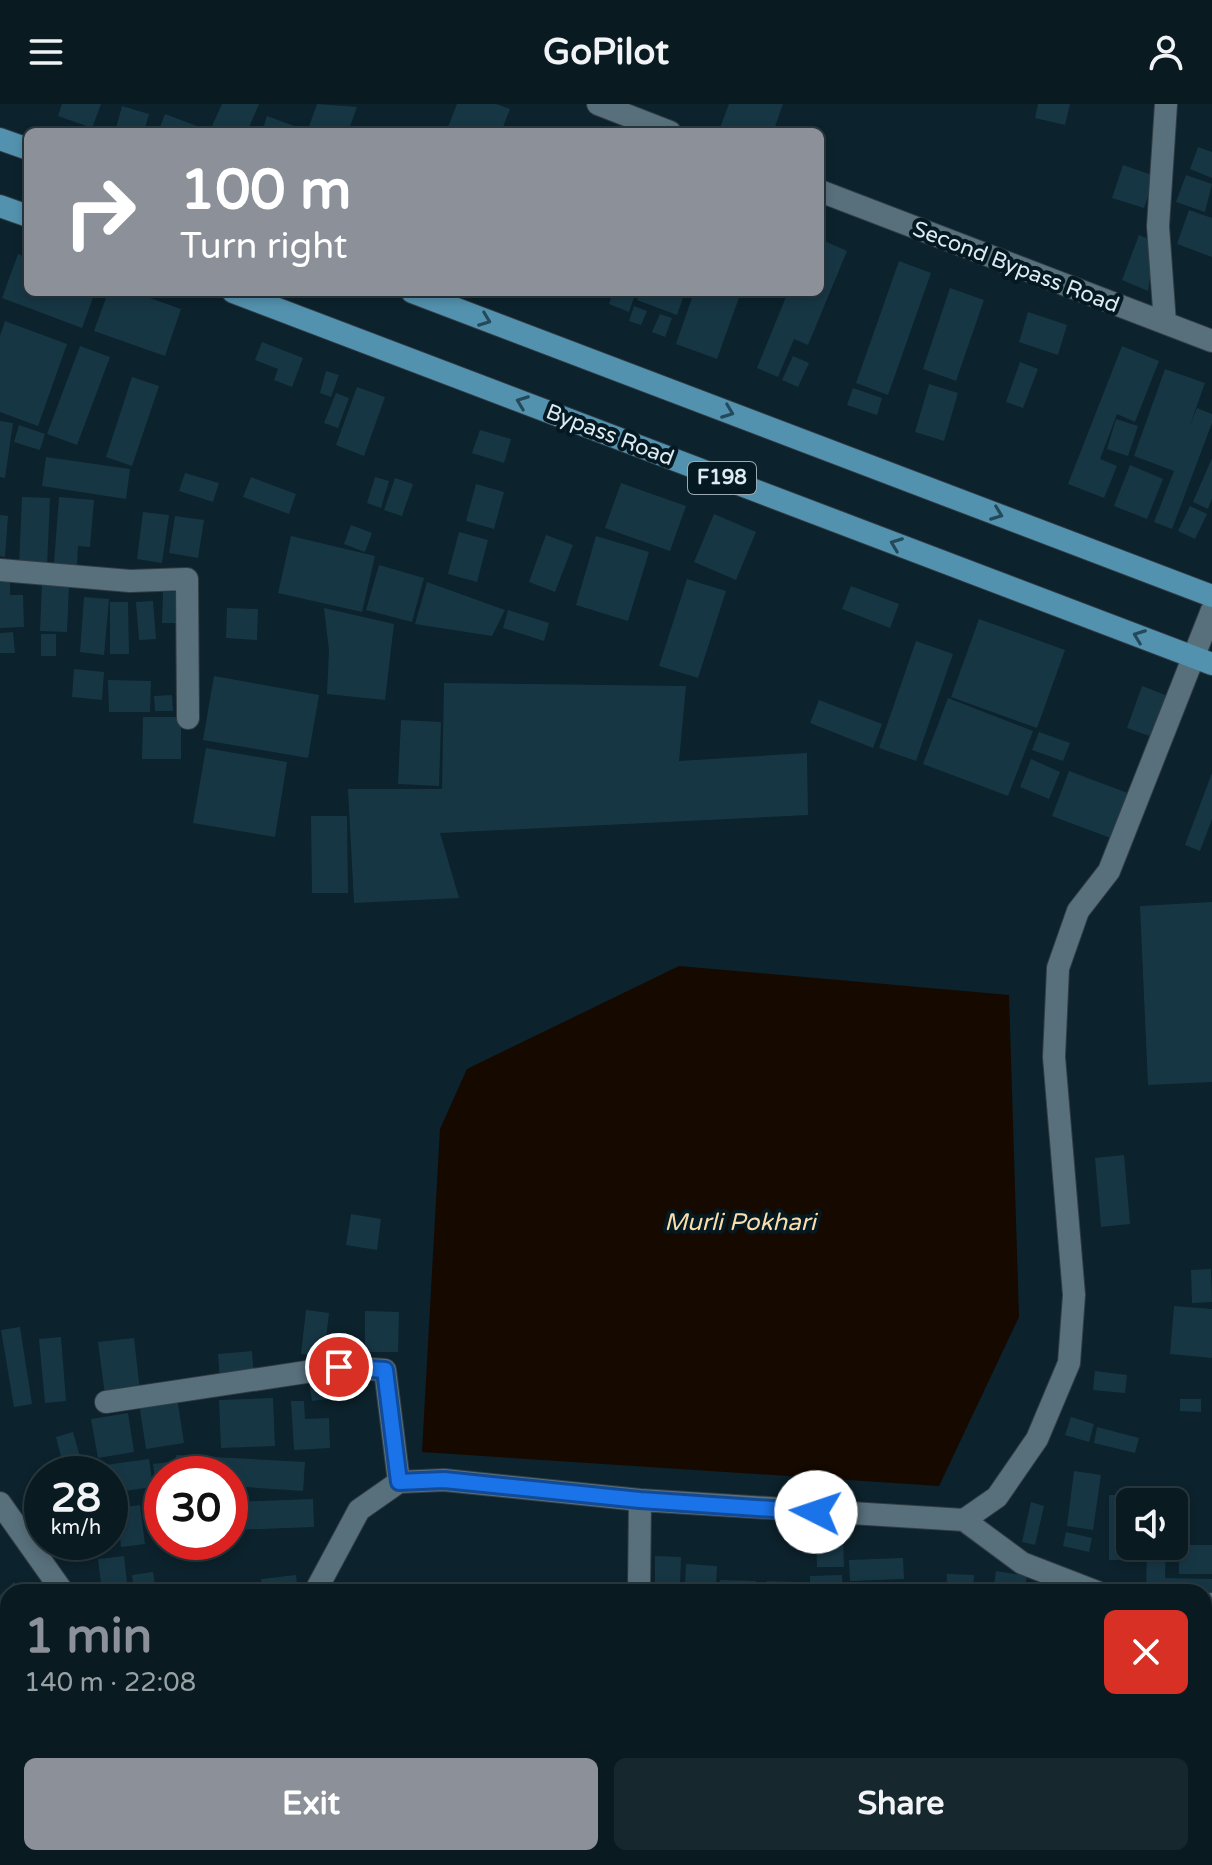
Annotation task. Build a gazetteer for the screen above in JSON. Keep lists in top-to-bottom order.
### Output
{
  "streets": {
    "main road": ["Bypass Road", "F198"],
    "street": ["Second Bypass Road"]
  },
  "water": ["Murli Pokhari"],
  "page": {
    "header": "GoPilot",
    "turn": ["100 m", "Turn right"],
    "speed": "28 km/h",
    "limit": "30",
    "heading": ["1 min", "140 m · 22:08"],
    "buttons": ["Exit", "Share"]
  }
}
